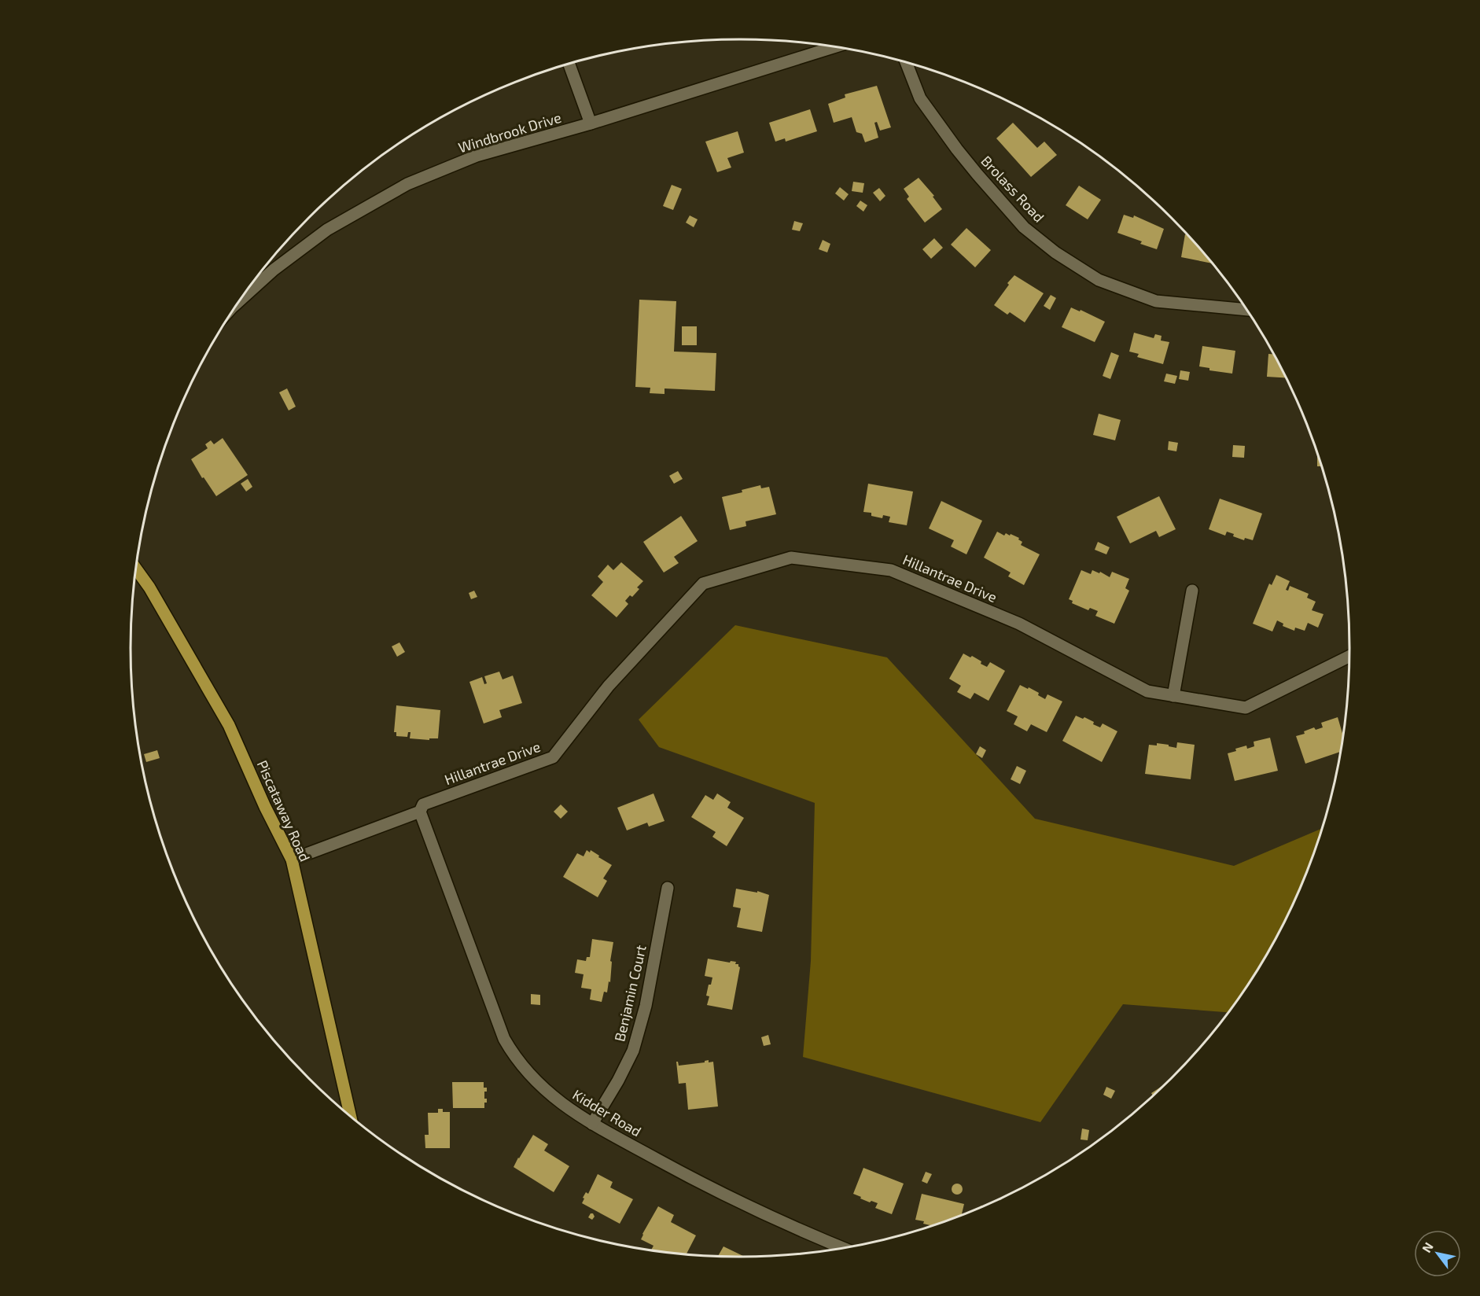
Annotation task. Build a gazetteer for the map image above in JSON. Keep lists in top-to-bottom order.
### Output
{
  "streets": {
    "main road": ["Piscataway Road"],
    "street": [
      "Windbrook Drive",
      "Brolass Road",
      "Hillantrae Drive",
      "Benjamin Court",
      "Kidder Road"
    ]
  },
  "crossings": [
    ["Hillantrae Drive", "Piscataway Road"],
    ["Hillantrae Drive", "Kidder Road"],
    ["Benjamin Court", "Kidder Road"]
  ],
  "north": "top left"
}
